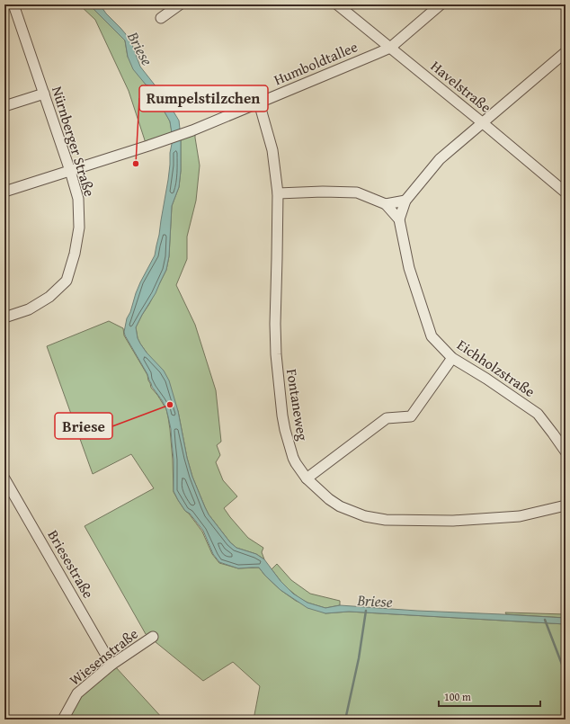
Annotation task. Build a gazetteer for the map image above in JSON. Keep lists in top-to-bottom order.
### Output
{
  "streets": {
    "street": [
      "Humboldtallee",
      "Havelstraße",
      "Nürnberger Straße",
      "Eichholzstraße",
      "Fontaneweg",
      "Briesestraße",
      "Wiesenstraße"
    ]
  },
  "crossings": [
    ["Humboldtallee", "Havelstraße"],
    ["Humboldtallee", "Nürnberger Straße"],
    ["Humboldtallee", "Fontaneweg"],
    ["Havelstraße", "Eichholzstraße"],
    ["Eichholzstraße", "Fontaneweg"],
    ["Briesestraße", "Wiesenstraße"]
  ],
  "water": ["Briese"],
  "places": ["Rumpelstilzchen", "Briese"],
  "scale_bar": "100 m"
}
